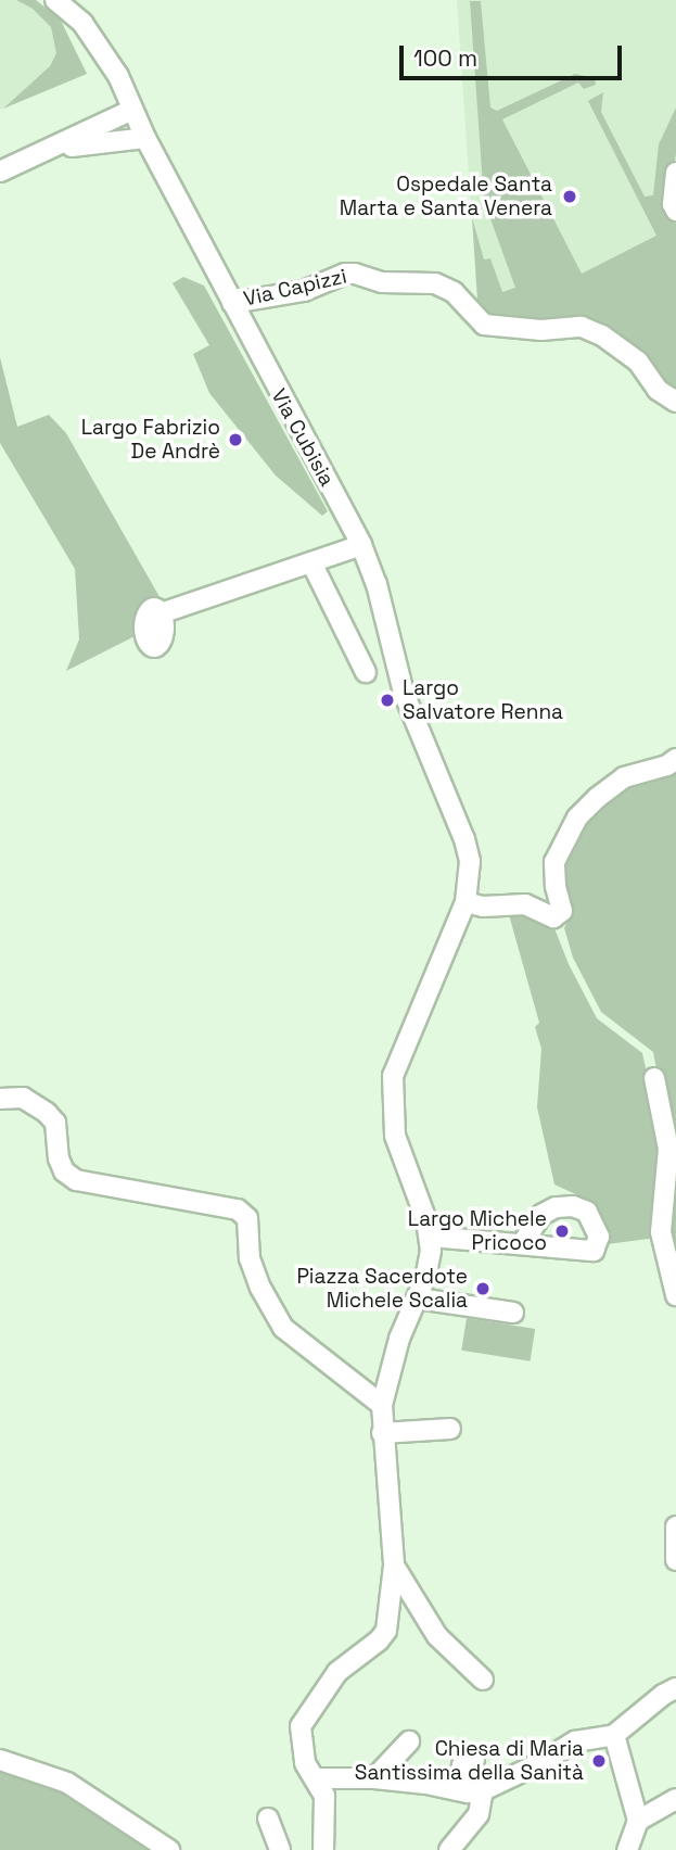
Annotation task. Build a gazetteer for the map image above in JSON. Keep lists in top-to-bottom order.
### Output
{
  "streets": {
    "street": ["Via Capizzi", "Via Cubisia"]
  },
  "crossings": [
    ["Via Capizzi", "Via Cubisia"]
  ],
  "places": [
    "Ospedale Santa Marta e Santa Venera",
    "Largo Fabrizio De Andrè",
    "Largo Salvatore Renna",
    "Largo Michele Pricoco",
    "Piazza Sacerdote Michele Scalia",
    "Chiesa di Maria Santissima della Sanità"
  ],
  "scale_bar": "100 m"
}
